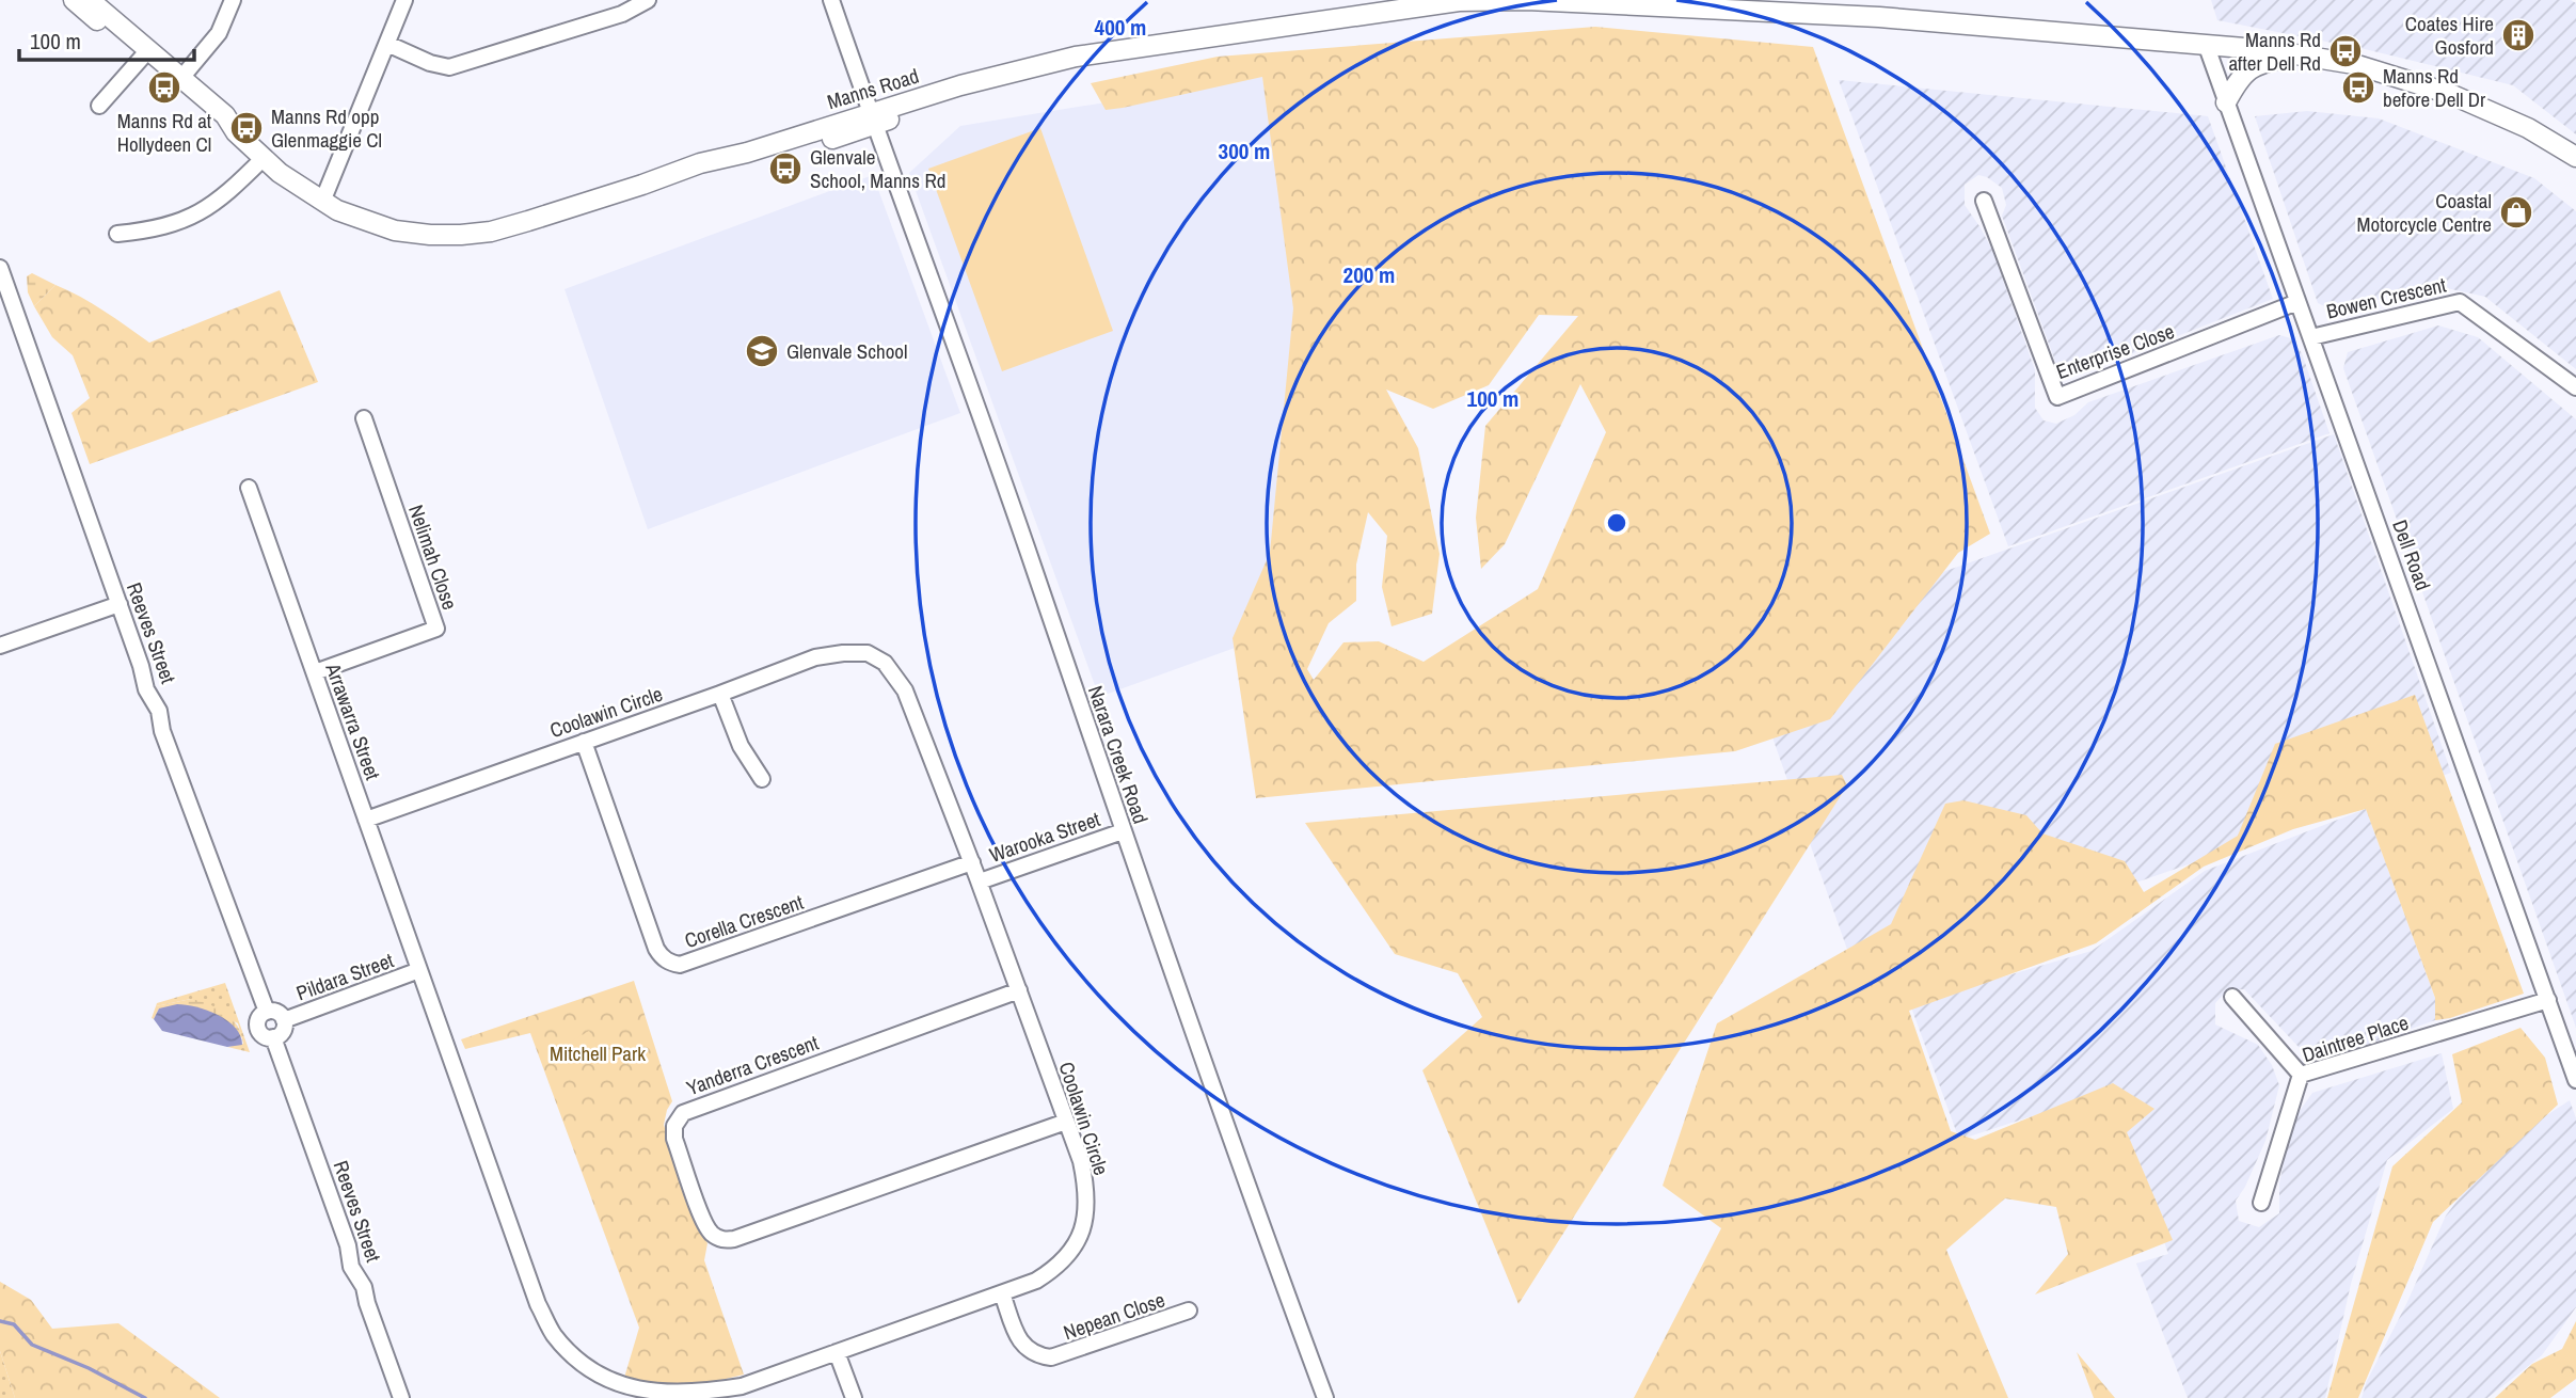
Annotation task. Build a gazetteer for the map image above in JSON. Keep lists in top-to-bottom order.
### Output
{
  "streets": {
    "main road": ["Manns Road"],
    "street": [
      "Bowen Crescent",
      "Enterprise Close",
      "Dell Road",
      "Nelimah Close",
      "Reeves Street",
      "Coolawin Circle",
      "Arrawarra Street",
      "Narara Creek Road",
      "Warooka Street",
      "Corella Crescent",
      "Pildara Street",
      "Daintree Place",
      "Yanderra Crescent",
      "Nepean Close"
    ]
  },
  "crossings": [
    ["Manns Road", "Dell Road"],
    ["Manns Road", "Narara Creek Road"],
    ["Bowen Crescent", "Dell Road"],
    ["Enterprise Close", "Dell Road"],
    ["Dell Road", "Daintree Place"],
    ["Nelimah Close", "Arrawarra Street"],
    ["Reeves Street", "Pildara Street"],
    ["Coolawin Circle", "Arrawarra Street"],
    ["Coolawin Circle", "Warooka Street"],
    ["Coolawin Circle", "Corella Crescent"],
    ["Coolawin Circle", "Pildara Street"],
    ["Coolawin Circle", "Yanderra Crescent"],
    ["Coolawin Circle", "Nepean Close"],
    ["Arrawarra Street", "Pildara Street"],
    ["Narara Creek Road", "Warooka Street"]
  ],
  "parks": ["Mitchell Park"],
  "places": {
    "building": ["Coates Hire Gosford"],
    "bus stop": [
      "Manns Rd after Dell Rd",
      "Manns Rd at Hollydeen Cl",
      "Manns Rd before Dell Dr",
      "Manns Rd opp Glenmaggie Cl",
      "Glenvale School, Manns Rd"
    ],
    "shop": ["Coastal Motorcycle Centre"],
    "school or university": ["Glenvale School"]
  },
  "scale_bar": "100 m",
  "rings": [
    "400 m",
    "300 m",
    "200 m",
    "100 m"
  ]
}
